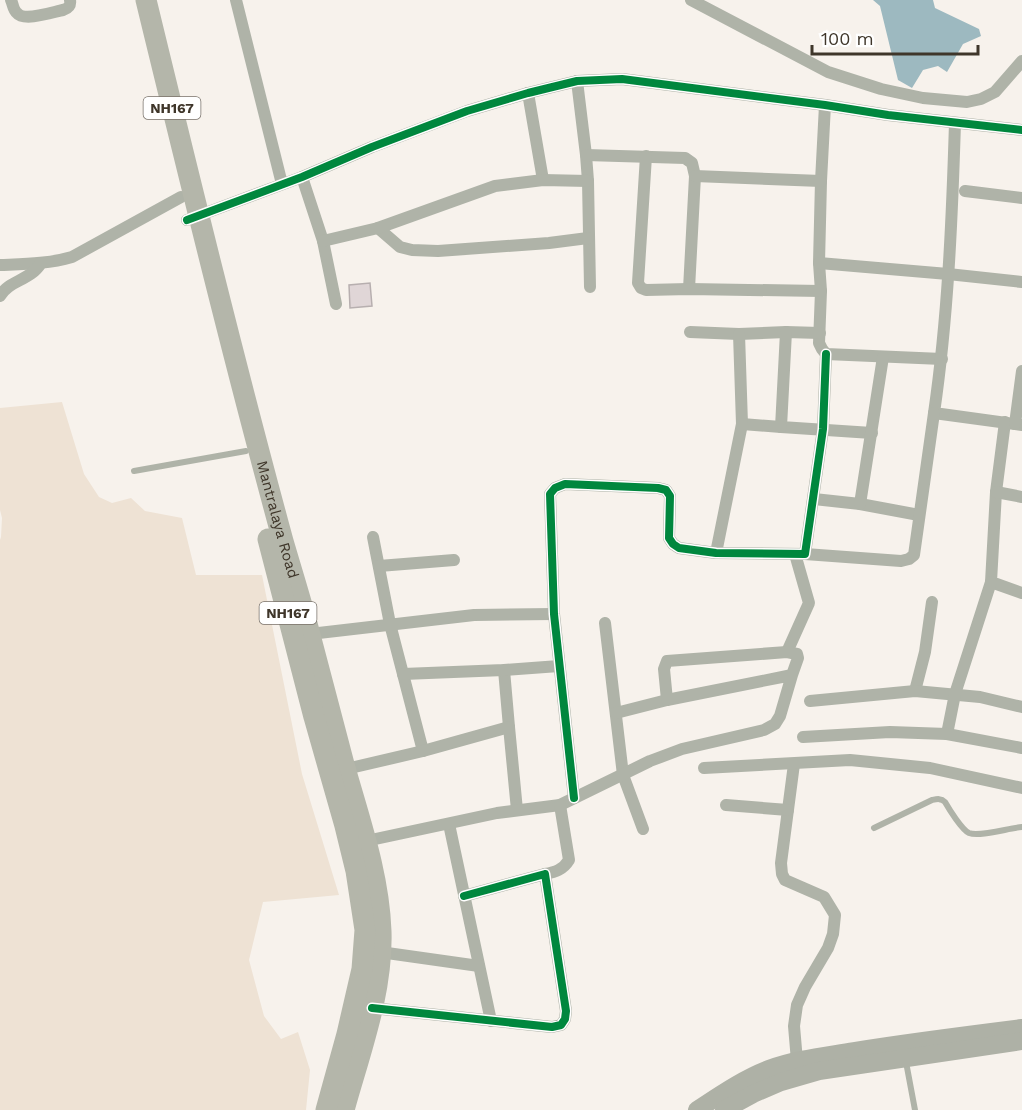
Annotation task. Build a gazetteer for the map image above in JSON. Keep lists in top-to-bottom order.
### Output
{
  "streets": {
    "highway": ["NH167", "Mantralaya Road"]
  },
  "crossings": [
    ["NH167", "Mantralaya Road"]
  ],
  "scale_bar": "100 m"
}
